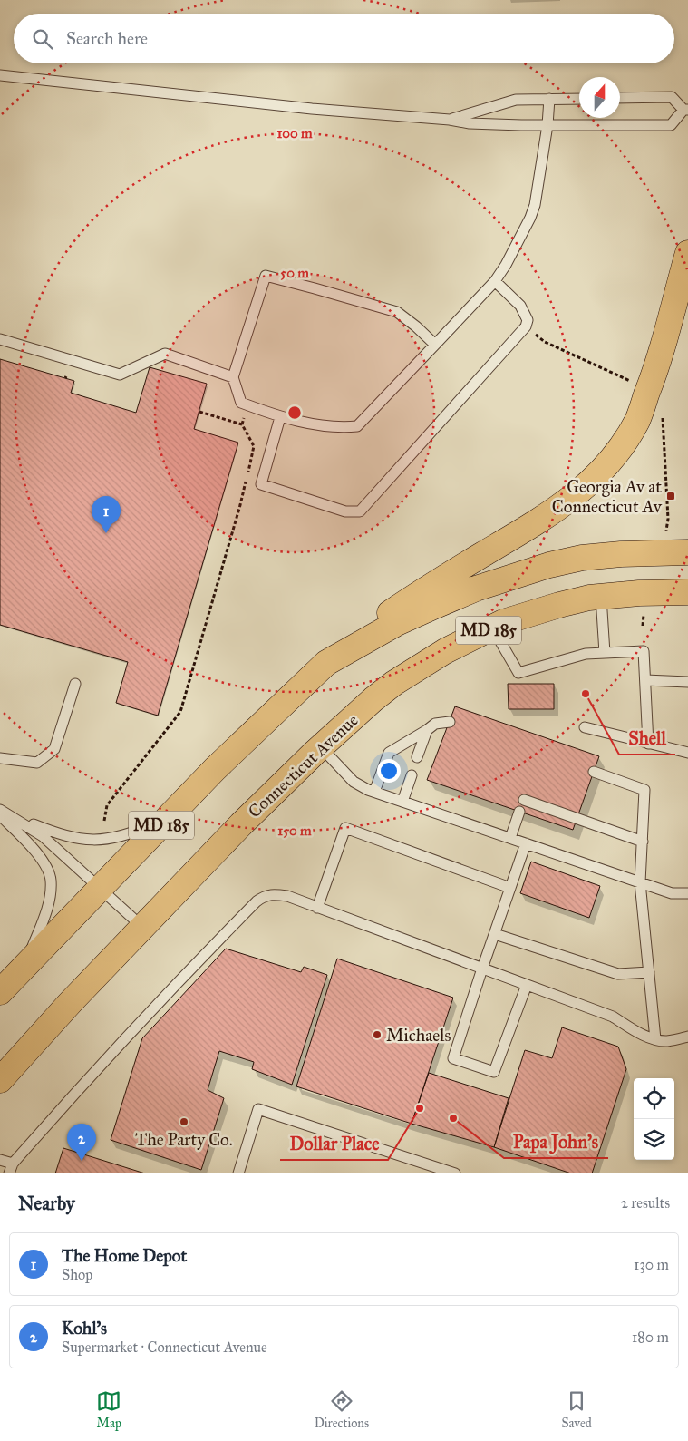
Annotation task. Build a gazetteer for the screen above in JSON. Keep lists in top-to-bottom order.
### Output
{
  "streets": {
    "main road": ["MD 185", "Connecticut Avenue"]
  },
  "places": {
    "transit": ["Georgia Av at Connecticut Av"],
    "other": [
      "Shell",
      "Michaels",
      "Dollar Place",
      "Papa John's",
      "The Party Co."
    ]
  },
  "north": "top",
  "page": {
    "search": "Search here",
    "pins": ["1", "2"],
    "heading": ["Nearby", "2 results"],
    "list": [
      {
        "mark": "1",
        "name": "The Home Depot",
        "note": "Shop",
        "value": "130 m"
      },
      {
        "mark": "2",
        "name": "Kohl's",
        "note": "Supermarket · Connecticut Avenue",
        "value": "180 m"
      }
    ],
    "nav": ["Map", "Directions", "Saved"]
  },
  "rings": ["100 m", "50 m", "150 m"]
}
